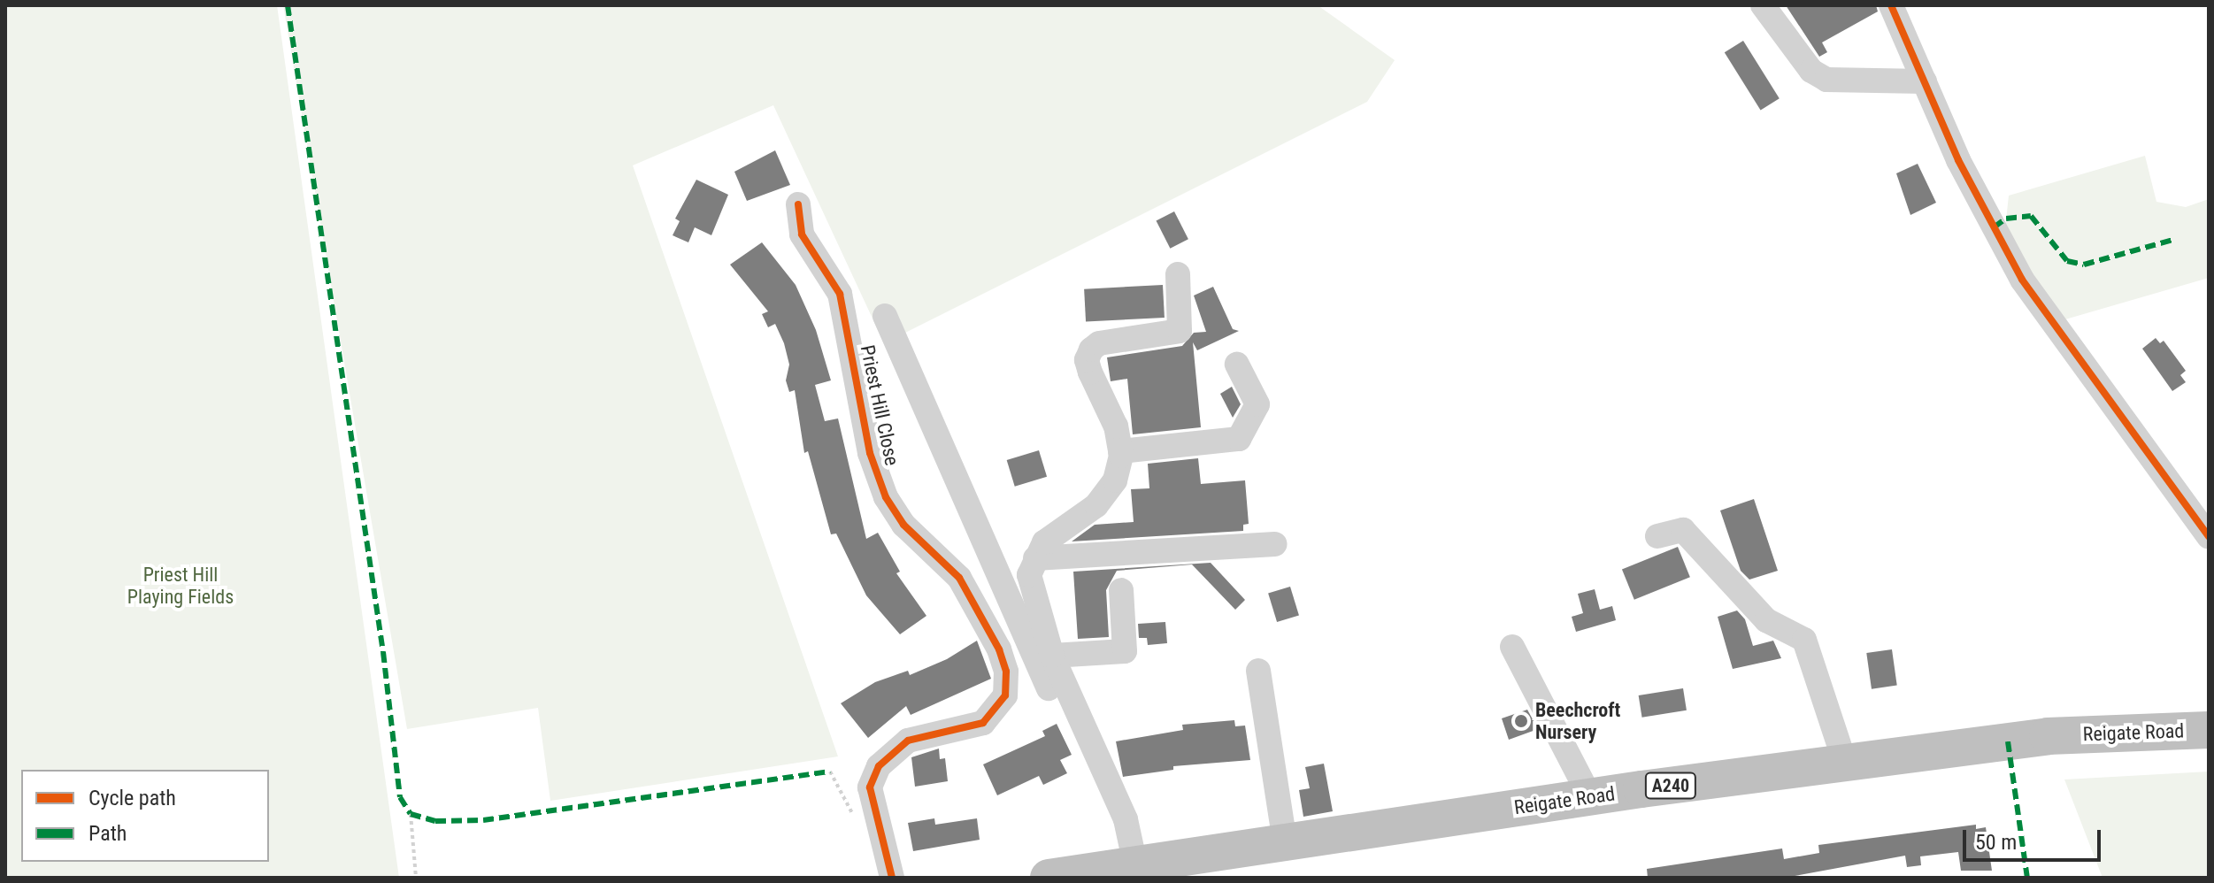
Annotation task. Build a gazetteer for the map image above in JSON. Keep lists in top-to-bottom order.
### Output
{
  "streets": {
    "highway": ["Reigate Road", "A240"],
    "street": ["Priest Hill Close"]
  },
  "parks": ["Priest Hill Playing Fields"],
  "places": ["Beechcroft Nursery"],
  "legend": ["Cycle path", "Path"],
  "scale_bar": "50 m"
}
